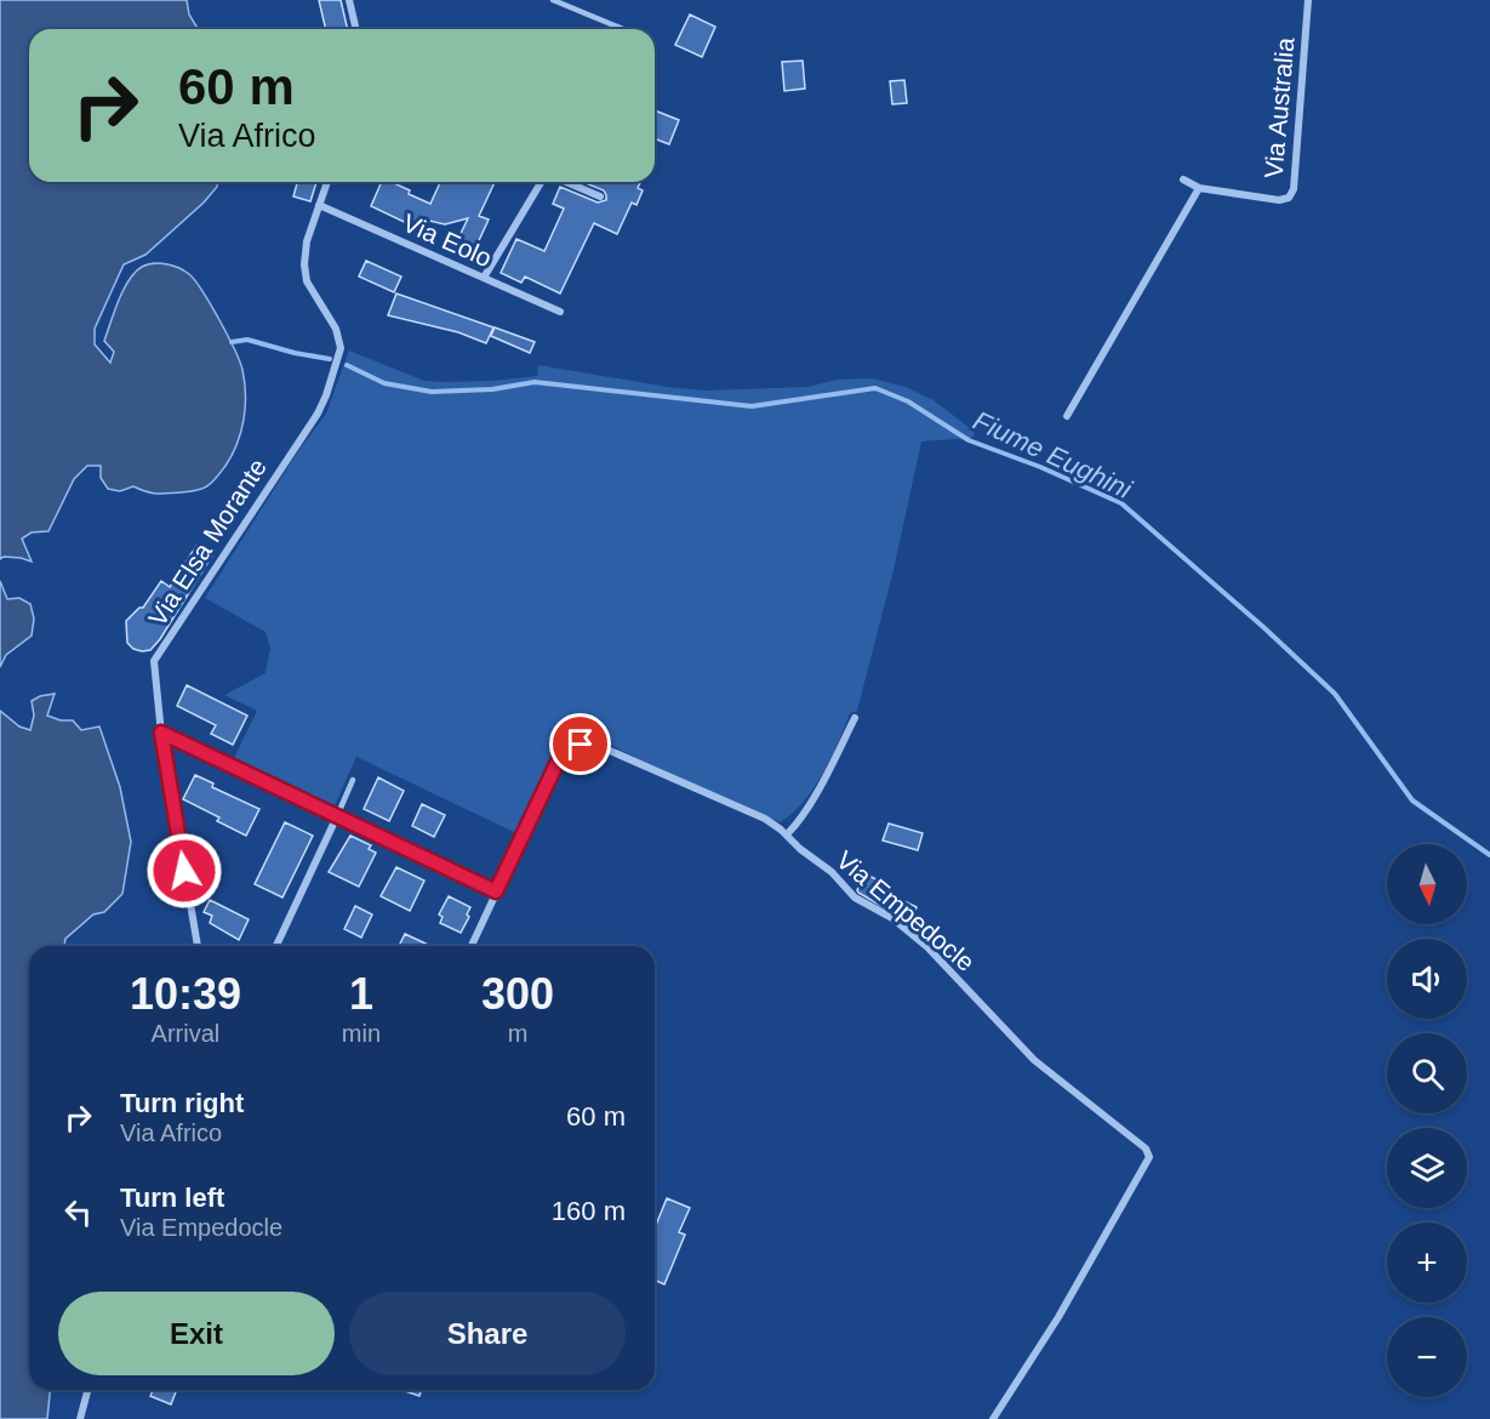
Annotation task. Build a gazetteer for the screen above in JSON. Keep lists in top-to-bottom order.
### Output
{
  "streets": {
    "street": [
      "Via Australia",
      "Via Eolo",
      "Via Elsa Morante",
      "Via Empedocle"
    ]
  },
  "crossings": [
    ["Via Eolo", "Via Elsa Morante"]
  ],
  "water": ["Fiume Eughini"],
  "north": "bottom",
  "page": {
    "turn": ["60 m", "Via Africo"],
    "map_buttons": ["+", "−"],
    "eta": [
      "10:39",
      "Arrival",
      "1",
      "min",
      "300",
      "m"
    ],
    "list": [
      {
        "name": "Turn right",
        "note": "Via Africo",
        "value": "60 m"
      },
      {
        "name": "Turn left",
        "note": "Via Empedocle",
        "value": "160 m"
      }
    ],
    "buttons": ["Exit", "Share"]
  }
}
